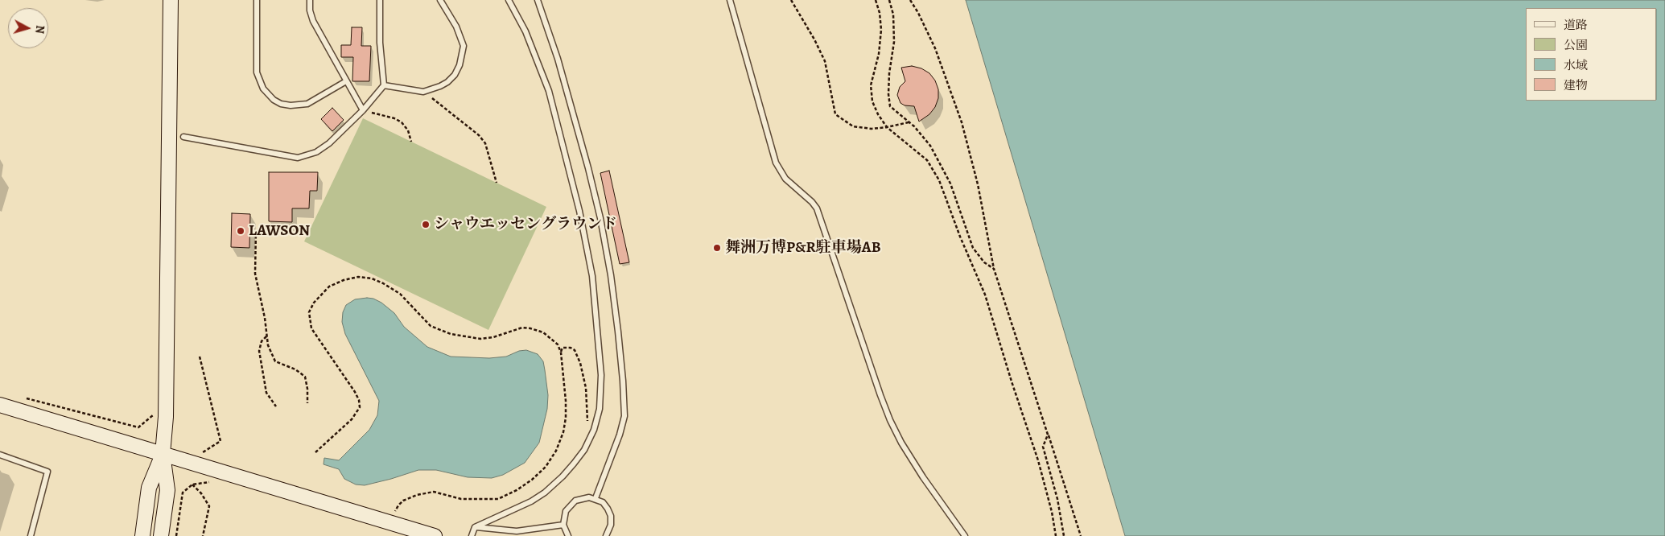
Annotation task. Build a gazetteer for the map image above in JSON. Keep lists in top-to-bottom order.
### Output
{
  "places": ["シャウエッセングラウンド", "LAWSON", "舞洲万博P&R駐車場AB"],
  "legend": [
    "道路",
    "公園",
    "水域",
    "建物"
  ],
  "north": "right"
}
